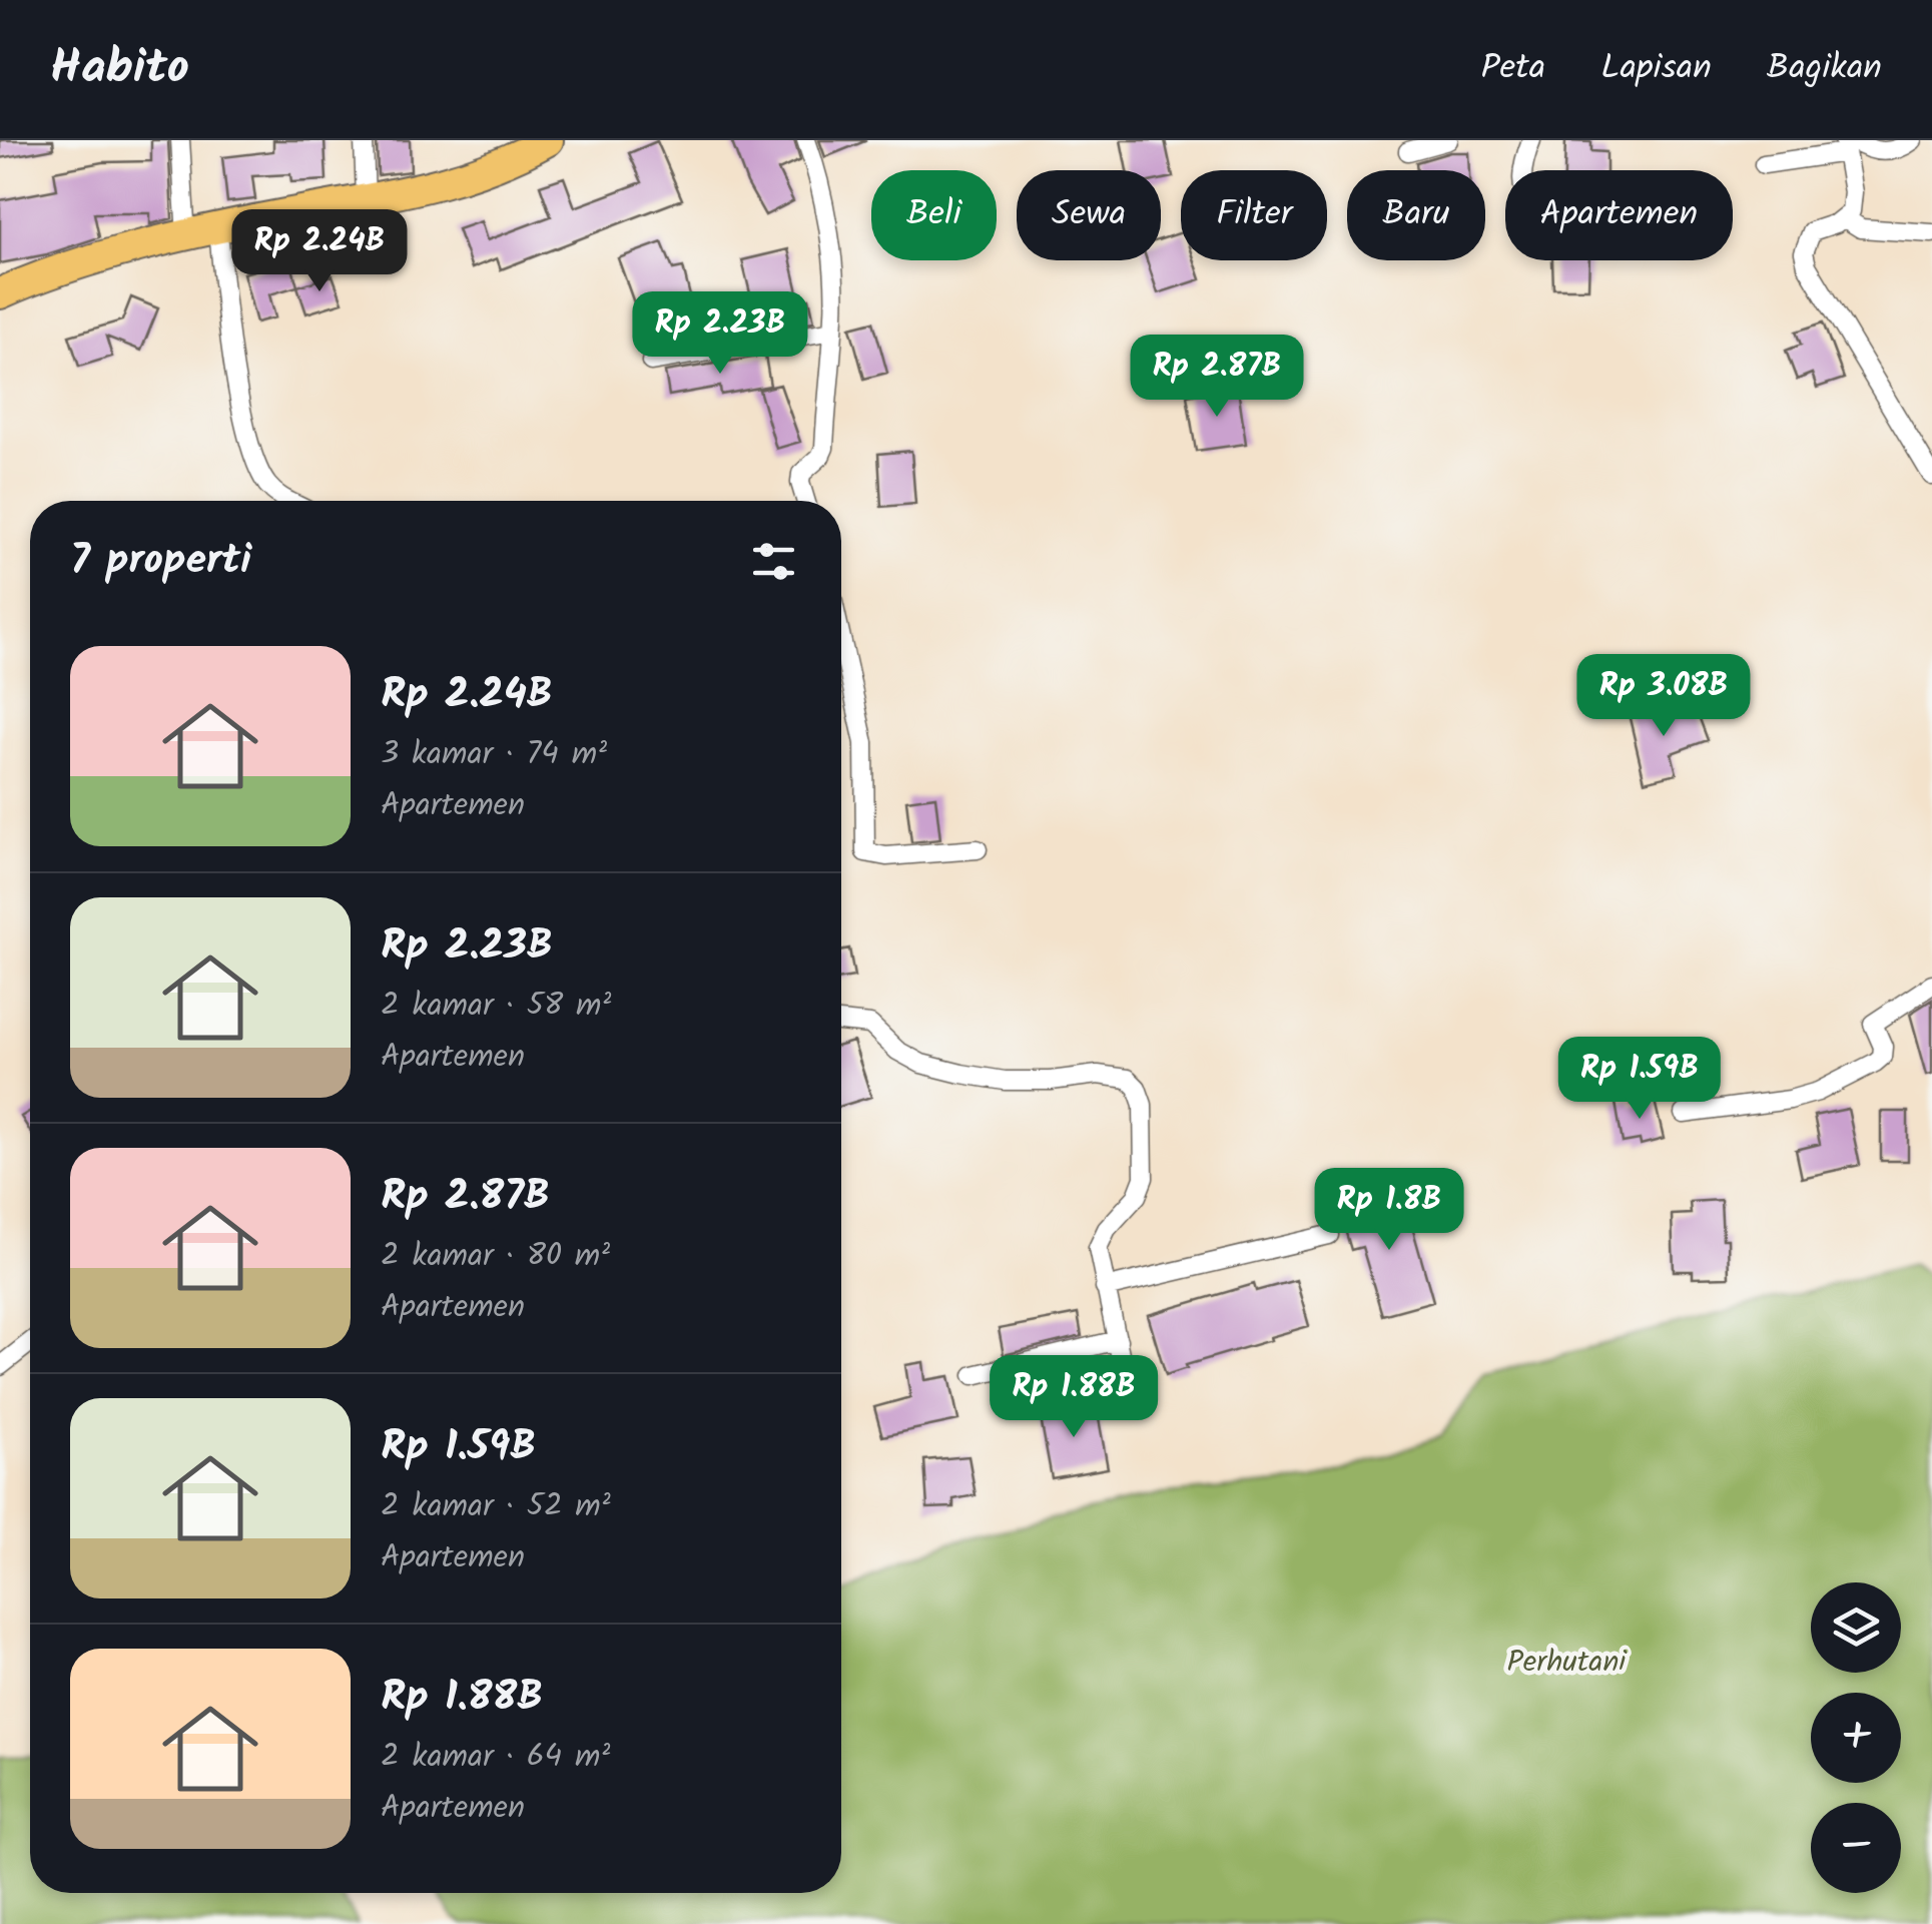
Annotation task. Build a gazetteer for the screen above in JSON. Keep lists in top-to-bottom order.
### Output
{
  "parks": ["Perhutani"],
  "page": {
    "header": "Habito",
    "nav": ["Peta", "Lapisan", "Bagikan"],
    "chip": [
      "Beli",
      "Sewa",
      "Filter",
      "Baru",
      "Apartemen"
    ],
    "price": [
      "Rp 2.24B",
      "Rp 2.23B",
      "Rp 2.87B",
      "Rp 3.08B",
      "Rp 1.59B",
      "Rp 1.8B",
      "Rp 1.88B"
    ],
    "heading": "7 properti",
    "list": [
      {
        "name": "Rp 2.24B",
        "note": "3 kamar · 74 m² · Apartemen"
      },
      {
        "name": "Rp 2.23B",
        "note": "2 kamar · 58 m² · Apartemen"
      },
      {
        "name": "Rp 2.87B",
        "note": "2 kamar · 80 m² · Apartemen"
      },
      {
        "name": "Rp 1.59B",
        "note": "2 kamar · 52 m² · Apartemen"
      },
      {
        "name": "Rp 1.88B",
        "note": "2 kamar · 64 m² · Apartemen"
      }
    ],
    "map_buttons": ["+", "−"]
  }
}
